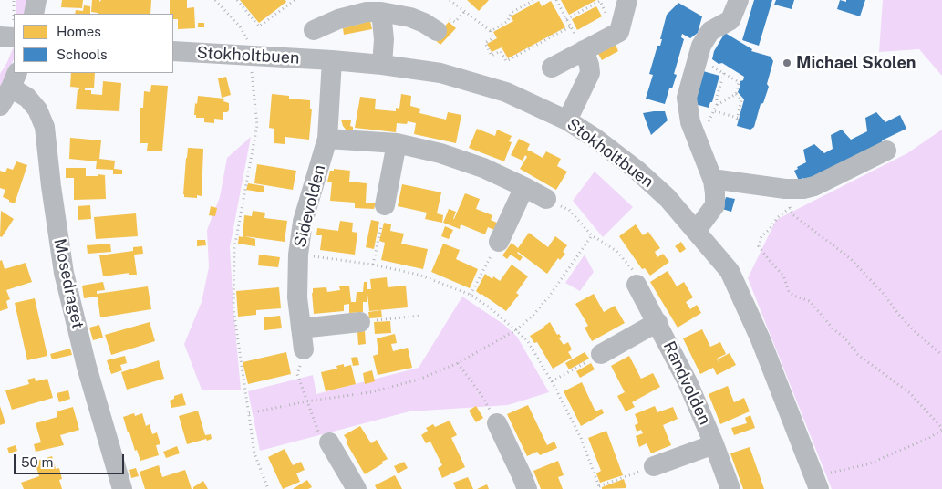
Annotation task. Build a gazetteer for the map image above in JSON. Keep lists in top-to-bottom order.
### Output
{
  "streets": {
    "street": [
      "Stokholtbuen",
      "Sidevolden",
      "Mosedraget",
      "Randvolden"
    ]
  },
  "crossings": [
    ["Stokholtbuen", "Sidevolden"]
  ],
  "places": ["Michael Skolen"],
  "legend": ["Homes", "Schools"],
  "scale_bar": "50 m"
}
